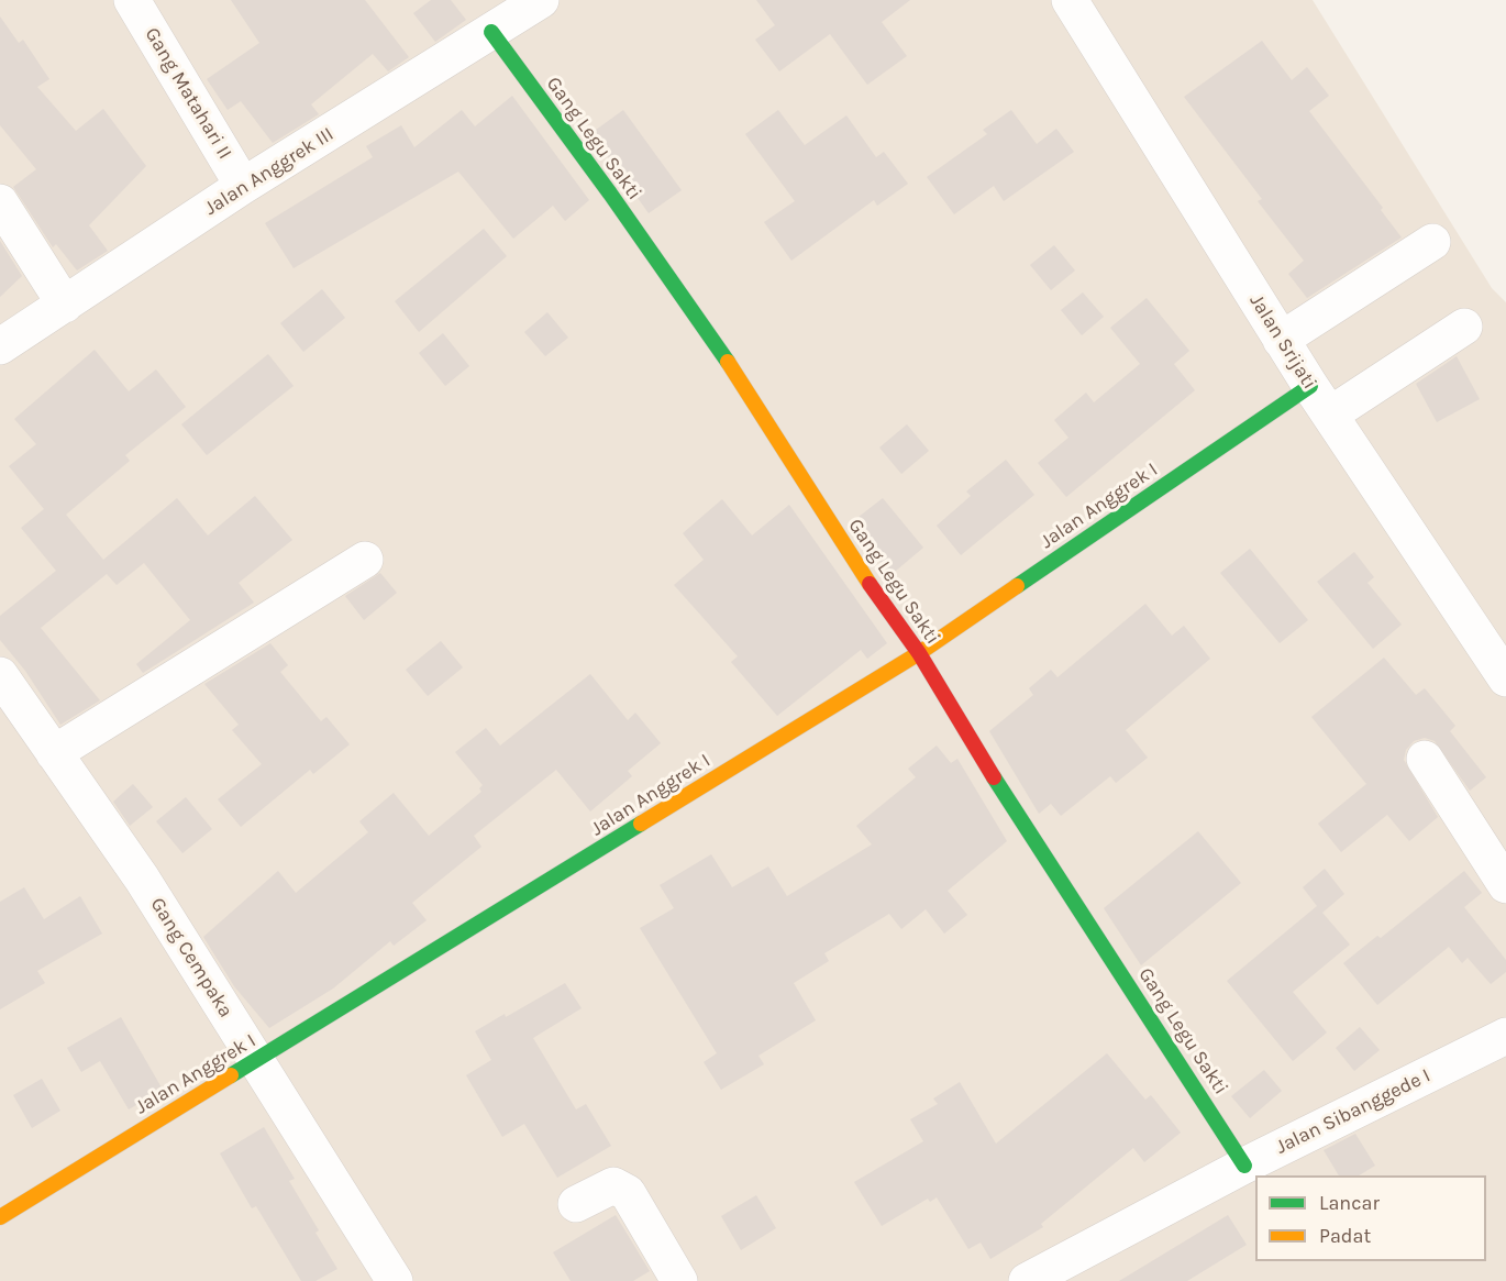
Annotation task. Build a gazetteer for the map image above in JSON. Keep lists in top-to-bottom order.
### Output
{
  "streets": {
    "street": [
      "Gang Matahari II",
      "Gang Legu Sakti",
      "Jalan Anggrek III",
      "Jalan Srijati",
      "Jalan Anggrek I",
      "Gang Cempaka",
      "Jalan Sibanggede I"
    ]
  },
  "crossings": [
    ["Gang Matahari II", "Jalan Anggrek III"],
    ["Gang Legu Sakti", "Jalan Anggrek III"],
    ["Gang Legu Sakti", "Jalan Anggrek I"],
    ["Gang Legu Sakti", "Jalan Sibanggede I"],
    ["Jalan Srijati", "Jalan Anggrek I"],
    ["Jalan Anggrek I", "Gang Cempaka"]
  ],
  "legend": ["Lancar", "Padat"]
}
